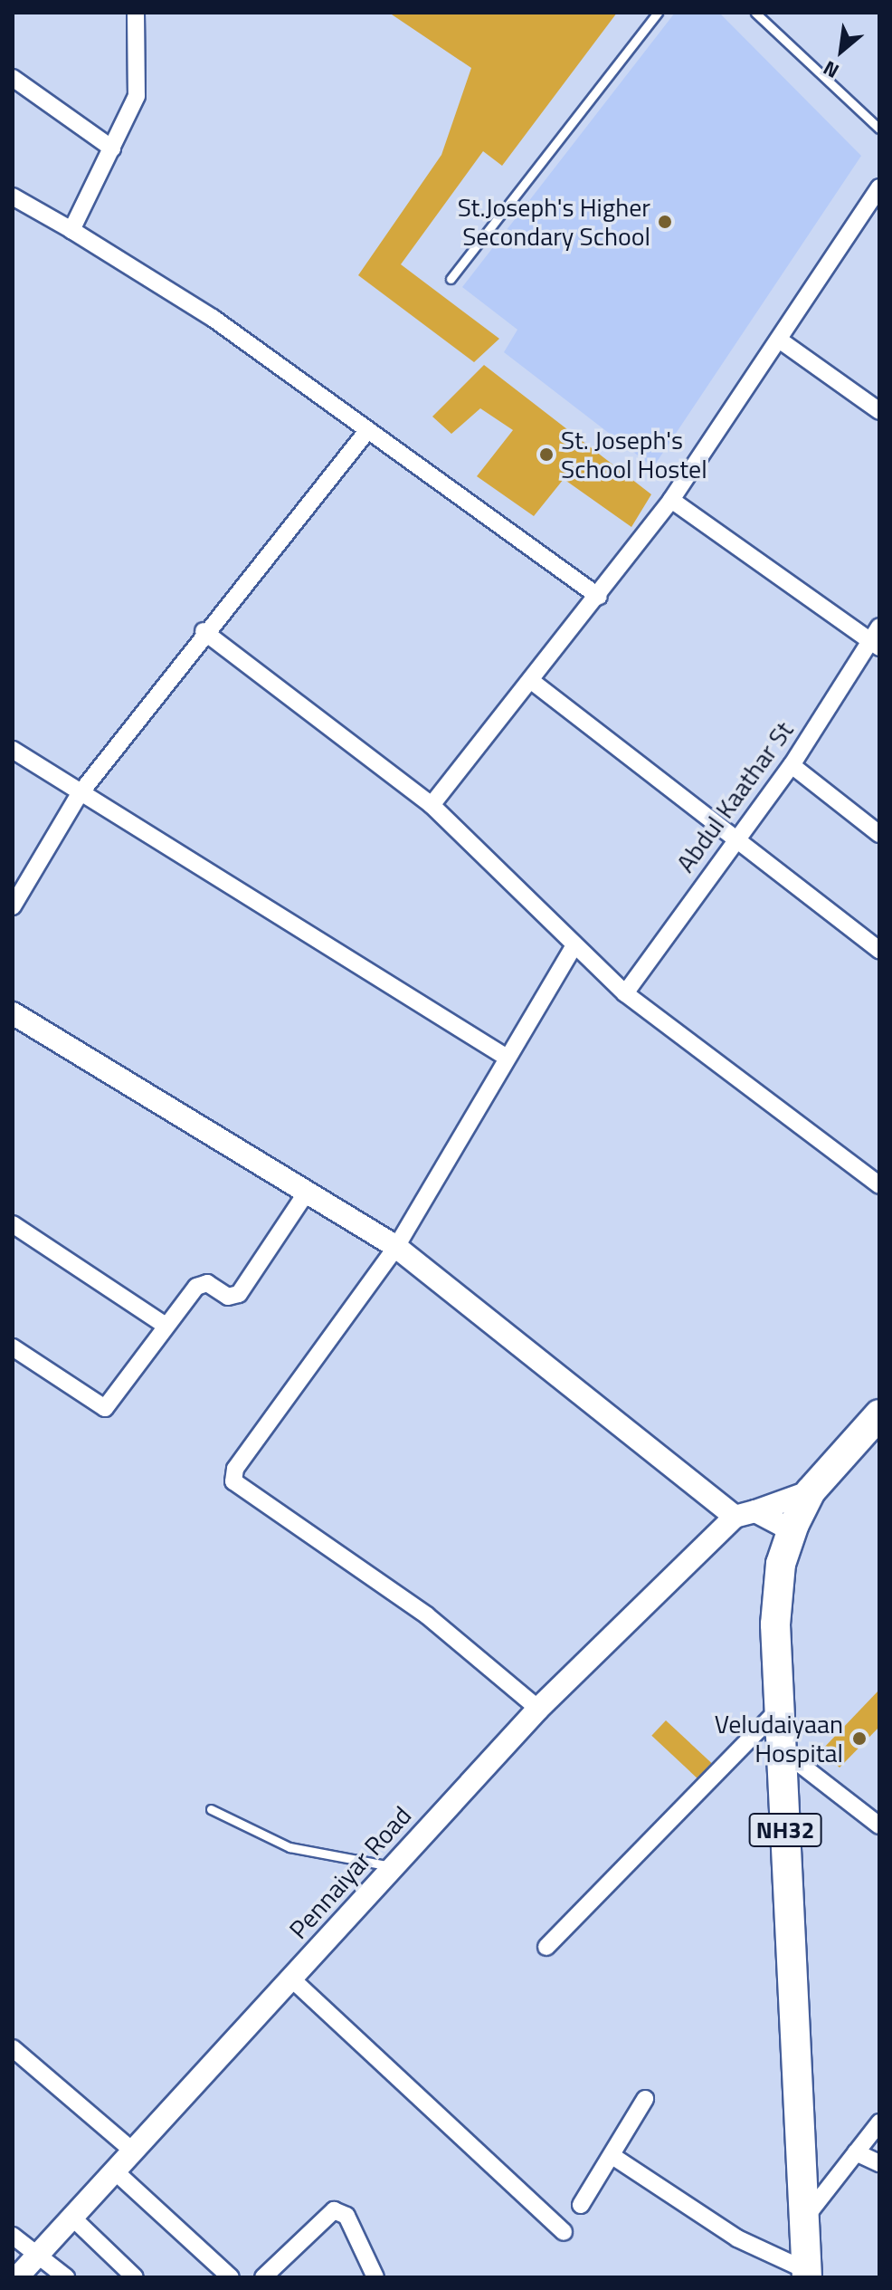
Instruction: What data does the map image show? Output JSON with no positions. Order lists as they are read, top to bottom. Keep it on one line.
{"streets":{"highway":["NH32"],"street":["Abdul Kaathar St","Pennaiyar Road"]},"places":["St.Joseph's Higher Secondary School","St. Joseph's School Hostel","Veludaiyaan Hospital"],"north":"bottom left"}
